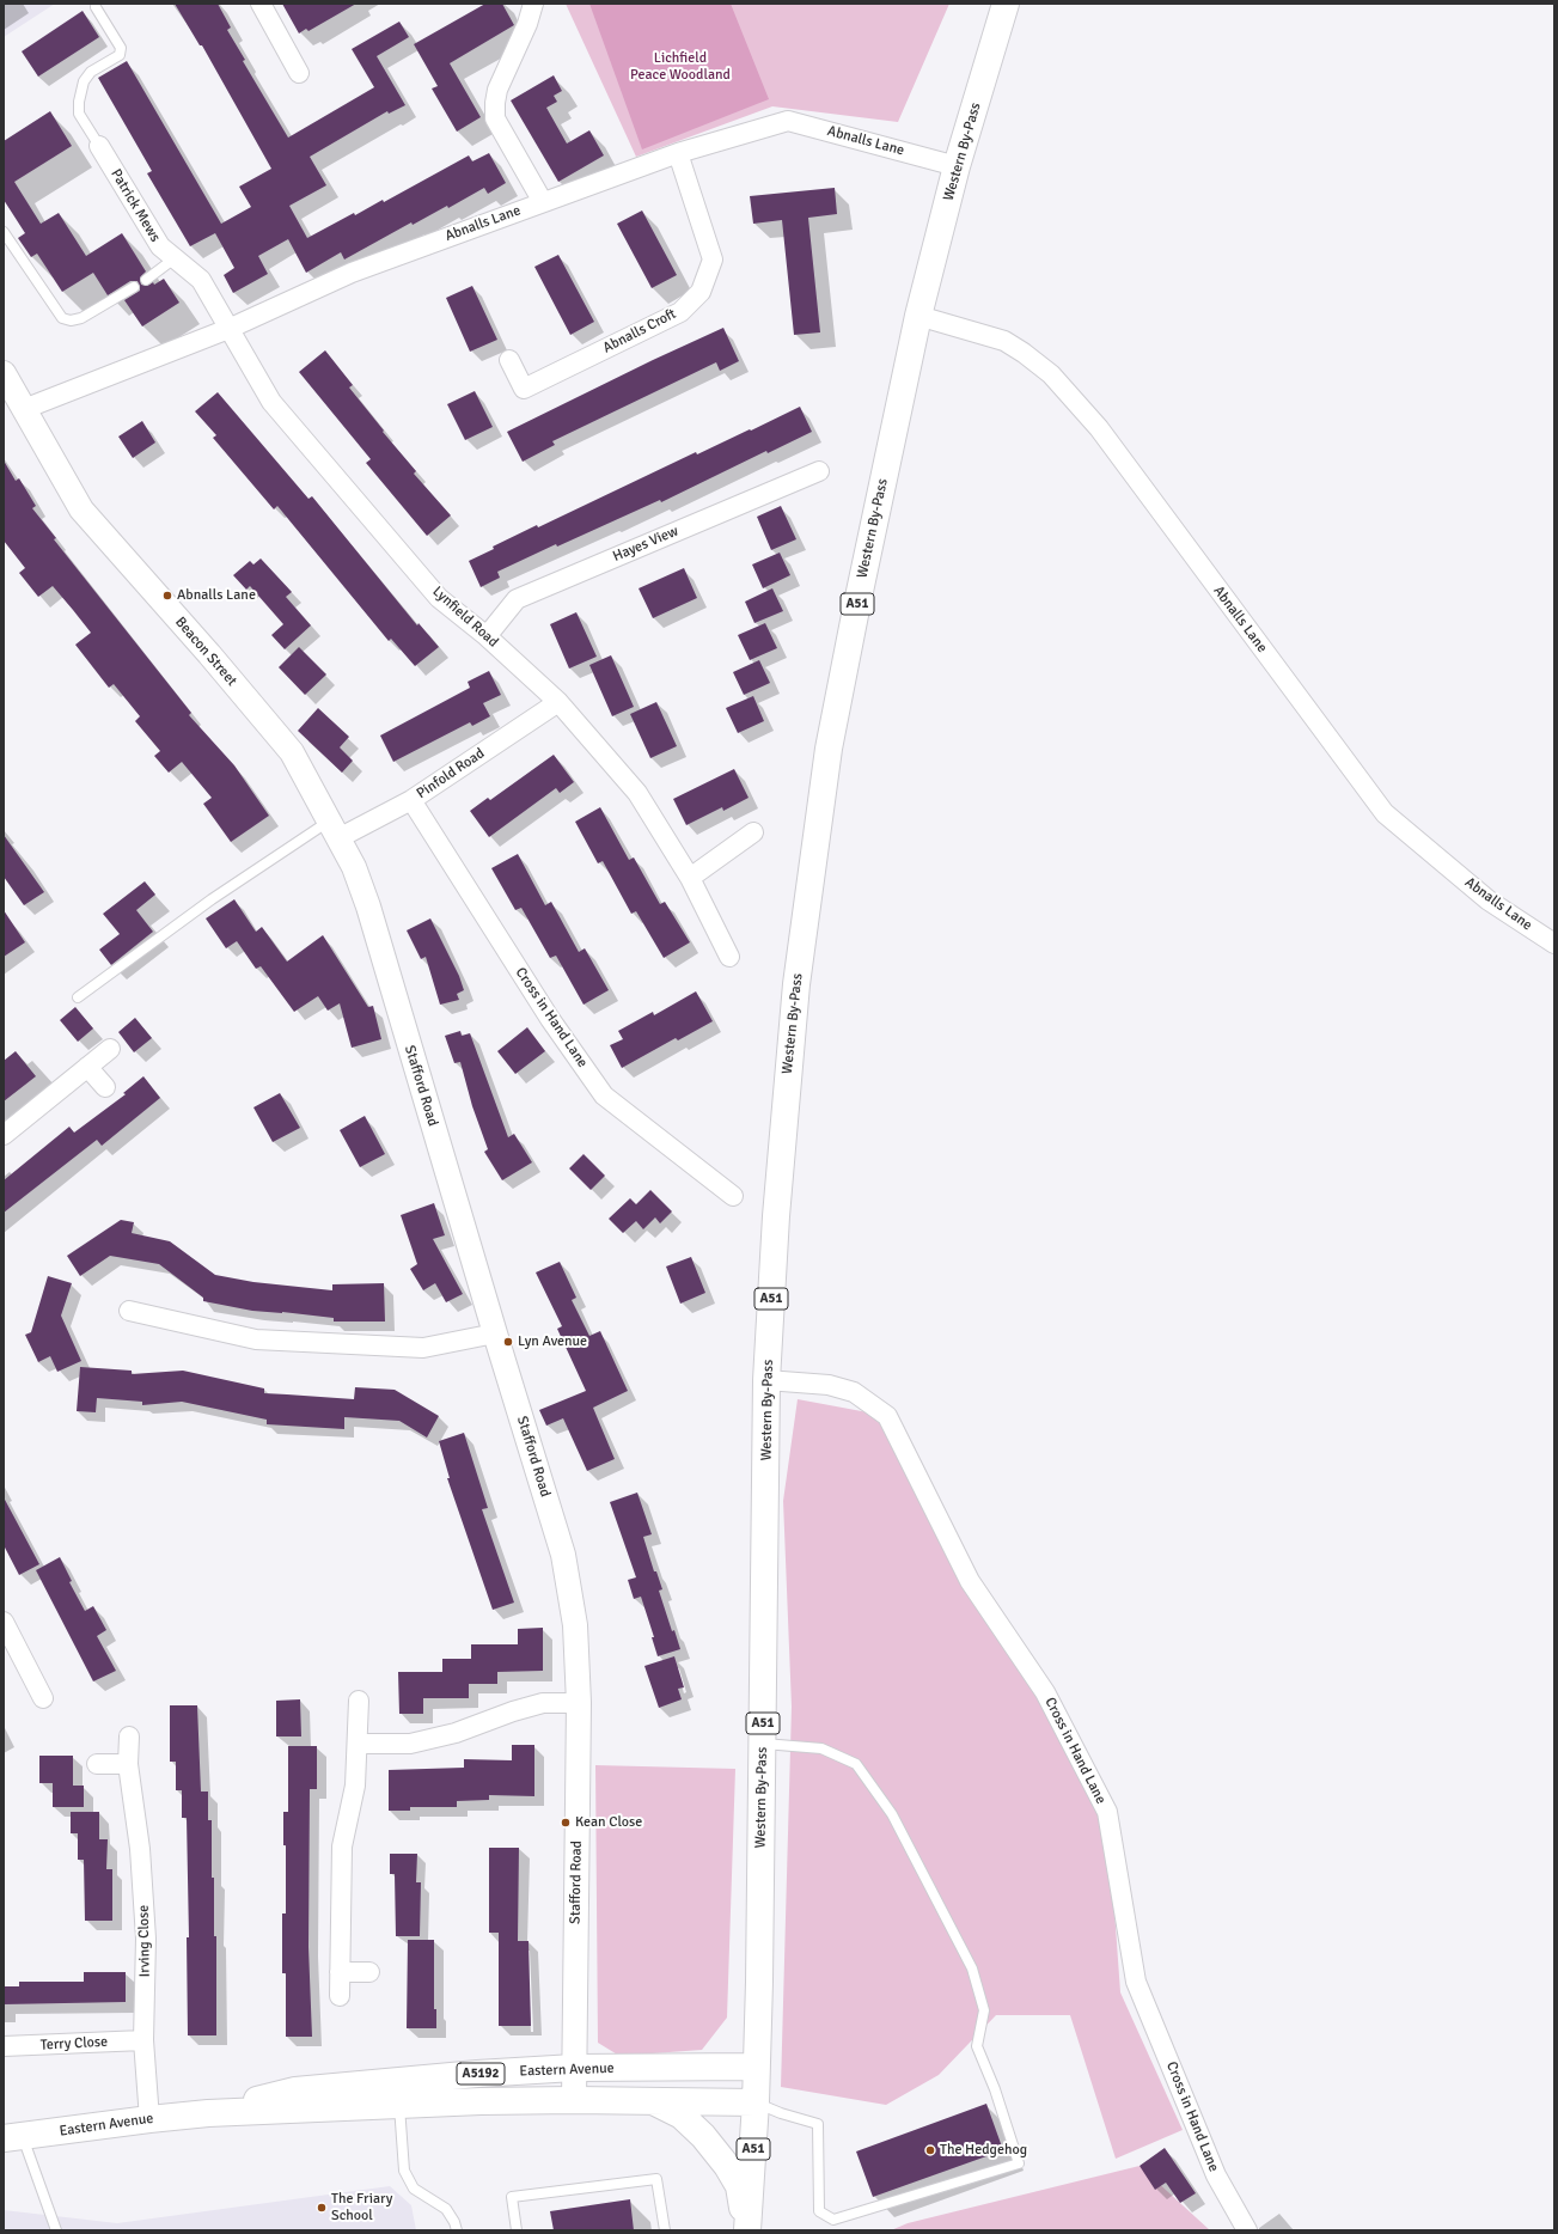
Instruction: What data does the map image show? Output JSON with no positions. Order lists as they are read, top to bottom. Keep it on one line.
{"streets":{"highway":["Western By-Pass","A51","Eastern Avenue","A5192"],"street":["Abnalls Lane","Patrick Mews","Abnalls Croft","Hayes View","Lynfield Road","Beacon Street","Pinfold Road","Cross in Hand Lane","Stafford Road","Irving Close","Terry Close"]},"crossings":[["Abnalls Lane","Western By-Pass"],["Abnalls Lane","Patrick Mews"],["Abnalls Lane","Abnalls Croft"],["Abnalls Lane","Lynfield Road"],["Abnalls Lane","Beacon Street"],["Western By-Pass","A51"],["Western By-Pass","Cross in Hand Lane"],["Western By-Pass","Eastern Avenue"],["Patrick Mews","Lynfield Road"],["Hayes View","Lynfield Road"],["A51","Eastern Avenue"],["Lynfield Road","Pinfold Road"],["Beacon Street","Pinfold Road"],["Beacon Street","Stafford Road"],["Pinfold Road","Cross in Hand Lane"],["Pinfold Road","Stafford Road"],["Stafford Road","Eastern Avenue"],["Irving Close","Terry Close"],["Irving Close","Eastern Avenue"]],"parks":["Lichfield Peace Woodland"],"places":["Abnalls Lane","Lyn Avenue","Kean Close","The Hedgehog","The Friary School"]}
